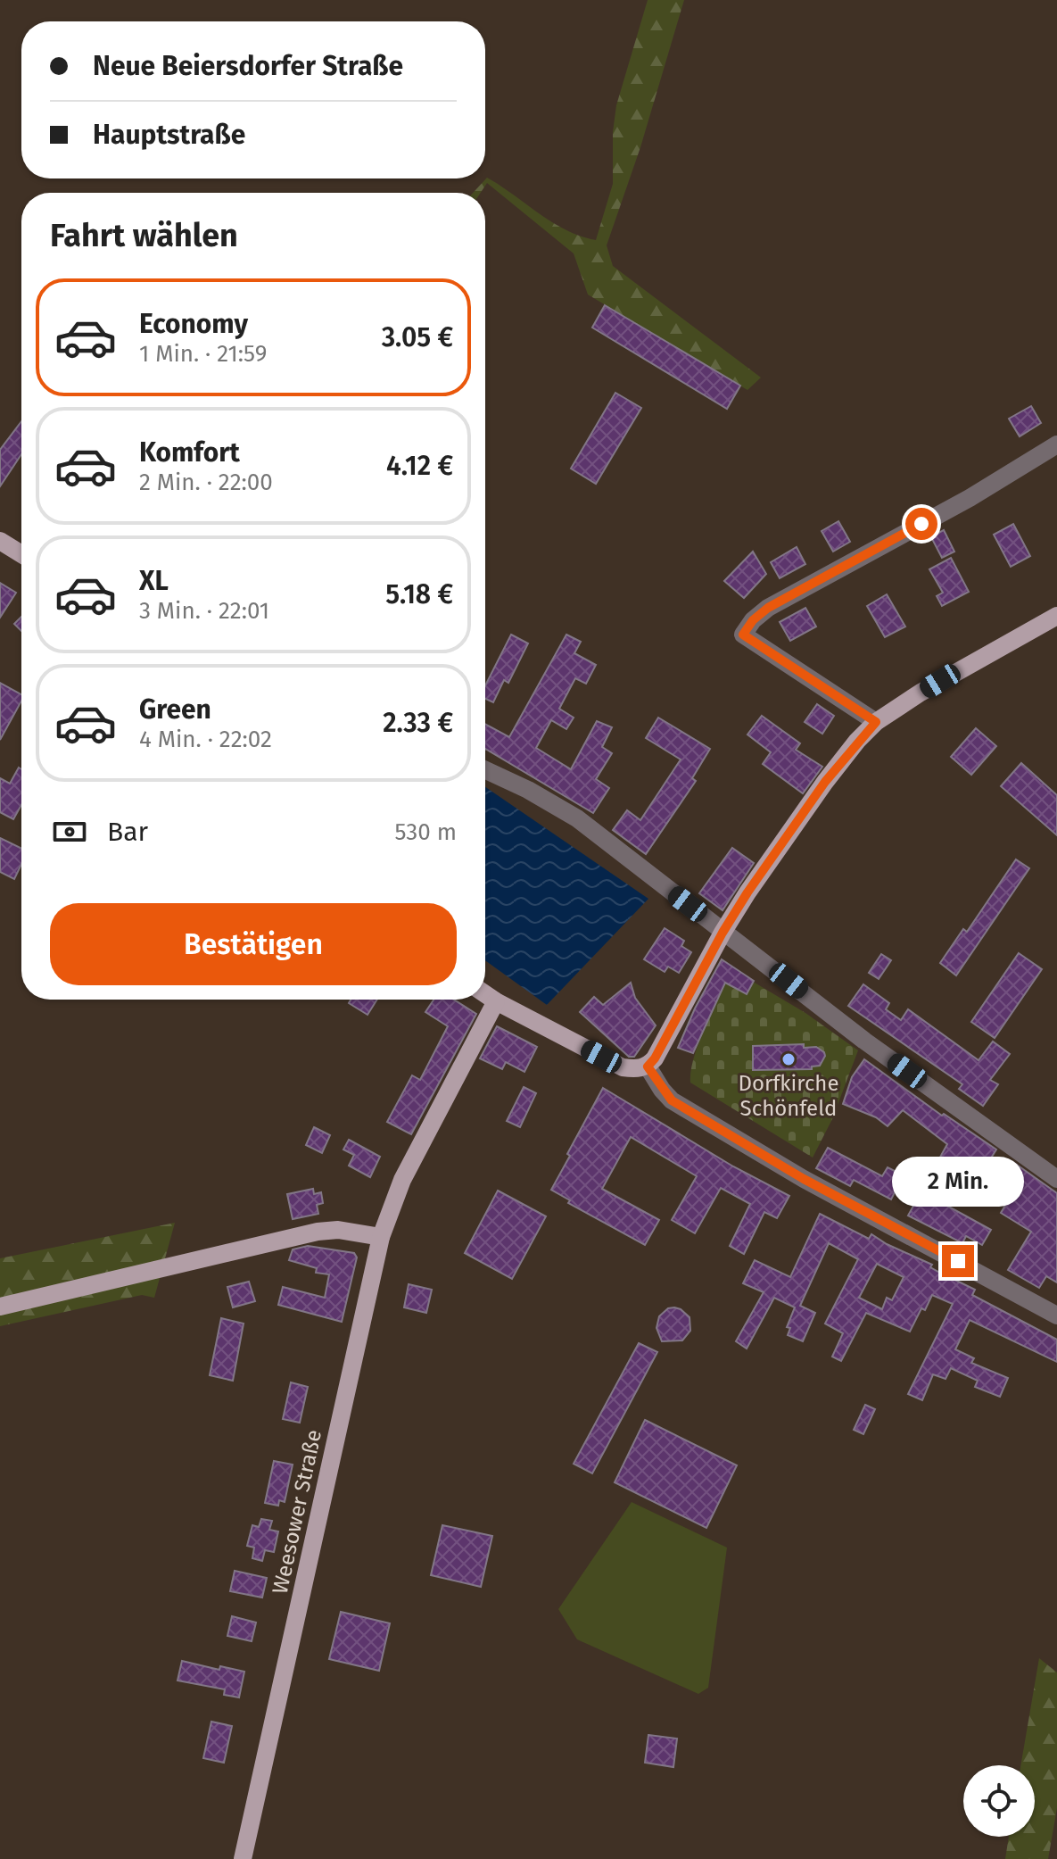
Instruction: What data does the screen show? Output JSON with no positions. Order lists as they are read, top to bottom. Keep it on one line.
{"streets":{"main road":["Weesower Straße"]},"places":["Dorfkirche Schönfeld"],"page":{"banner":["Neue Beiersdorfer Straße","Hauptstraße"],"heading":"Fahrt wählen","list":[{"name":"Economy","note":"1 Min. · 21:59","value":"3.05 €"},{"name":"Komfort","note":"2 Min. · 22:00","value":"4.12 €"},{"name":"XL","note":"3 Min. · 22:01","value":"5.18 €"},{"name":"Green","note":"4 Min. · 22:02","value":"2.33 €"}],"pay":["Bar","530 m"],"buttons":"Bestätigen","bubble":"2 Min."}}
